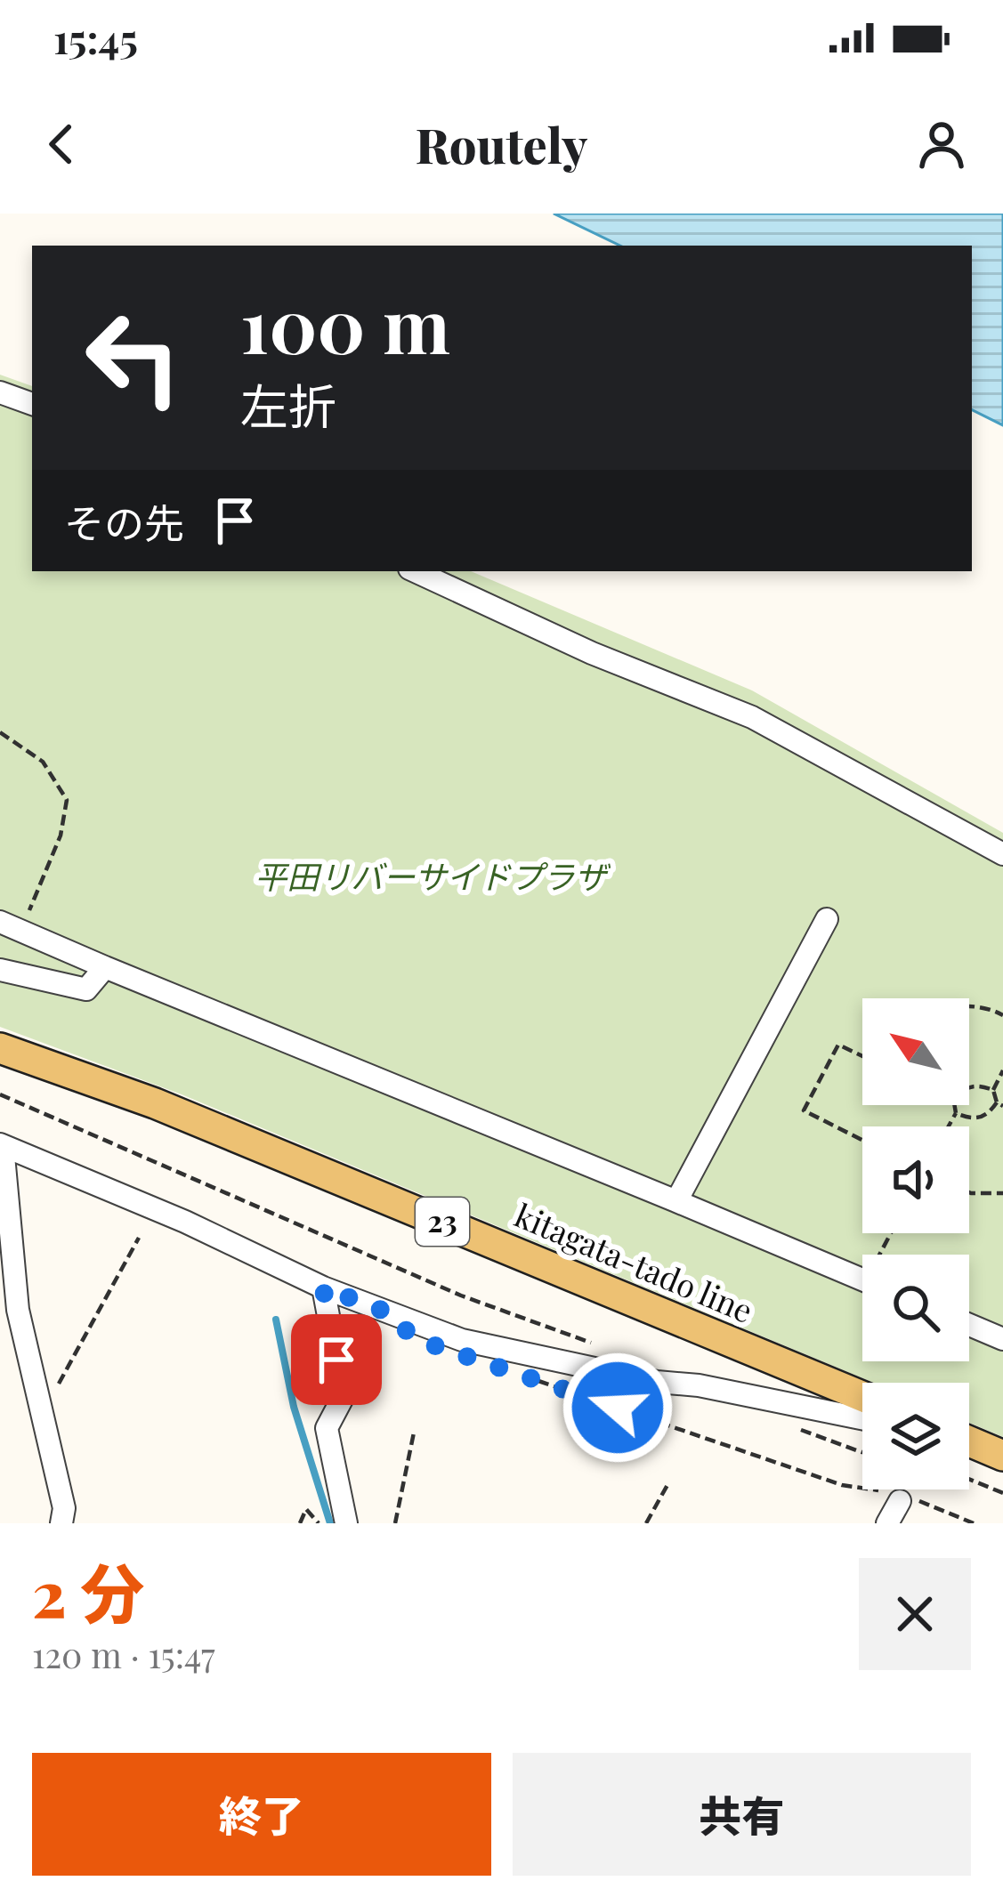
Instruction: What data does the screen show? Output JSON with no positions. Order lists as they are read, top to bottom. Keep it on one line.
{"streets":{"main road":["23","kitagata-tado line"]},"parks":["平田リバーサイドプラザ"],"north":"top left","page":{"status":"15:45","header":"Routely","turn":["100 m","左折"],"then":"その先","heading":["2 分","120 m · 15:47"],"buttons":["終了","共有"]}}
